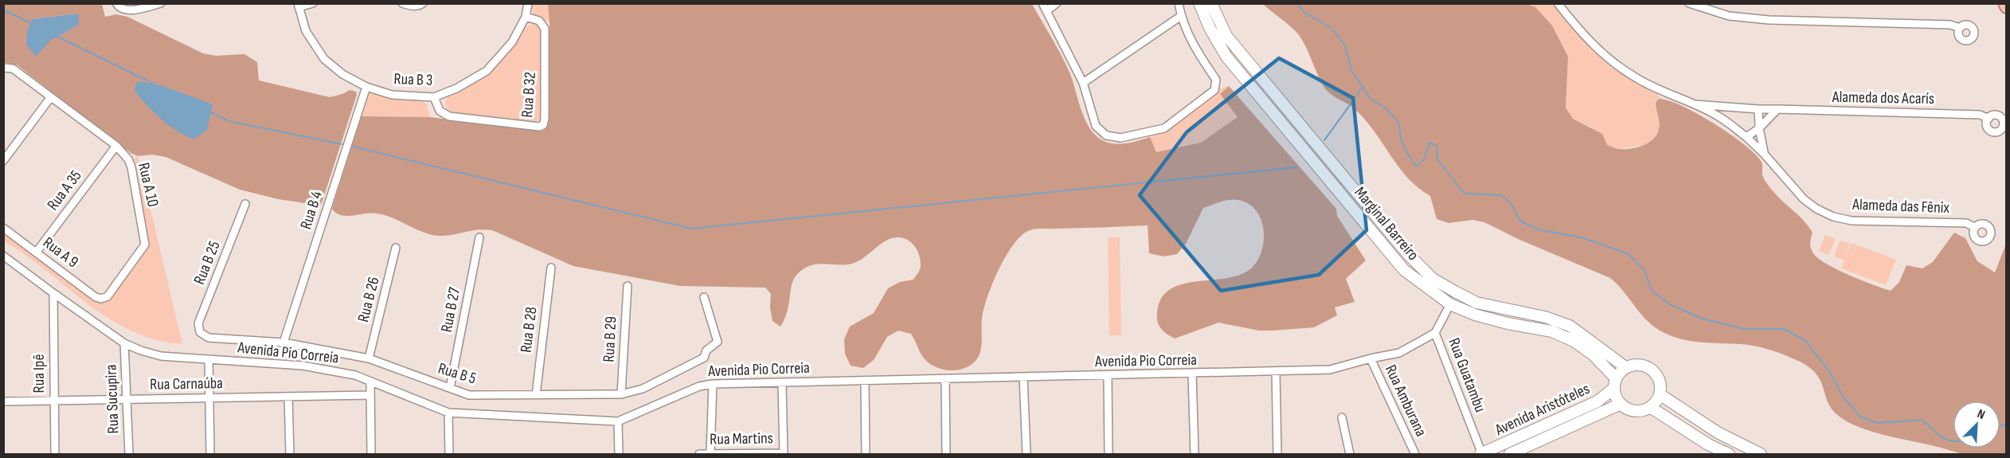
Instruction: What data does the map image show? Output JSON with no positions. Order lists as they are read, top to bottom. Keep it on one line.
{"streets":{"street":["Rua B 3","Rua B 32","Alameda dos Acarís","Rua A 10","Rua A 35","Alameda das Fênix","Rua B 4","Marginal Barreiro","Rua A 9","Rua B 25","Rua B 26","Rua B 27","Rua B 28","Rua B 29","Avenida Pio Correia","Rua Ipê","Rua B 5","Rua Guatambu","Rua Carnaúba","Rua Sucupira","Rua Amburana","Avenida Aristóteles","Rua Martins"]},"crossings":[["Rua B 3","Rua B 32"],["Rua B 3","Rua B 4"],["Alameda dos Acarís","Alameda das Fênix"],["Rua A 10","Rua A 35"],["Rua A 10","Rua A 9"],["Rua A 35","Rua A 9"],["Rua B 4","Rua B 5"],["Marginal Barreiro","Avenida Aristóteles"],["Rua B 25","Rua B 5"],["Rua B 26","Rua B 5"],["Rua B 27","Rua B 5"],["Rua B 28","Rua B 5"],["Rua B 29","Rua B 5"],["Avenida Pio Correia","Rua Ipê"],["Avenida Pio Correia","Rua Guatambu"],["Avenida Pio Correia","Rua Sucupira"],["Avenida Pio Correia","Rua Amburana"],["Rua Ipê","Rua Carnaúba"],["Rua Guatambu","Avenida Aristóteles"],["Rua Carnaúba","Rua Sucupira"]],"north":"top right"}
